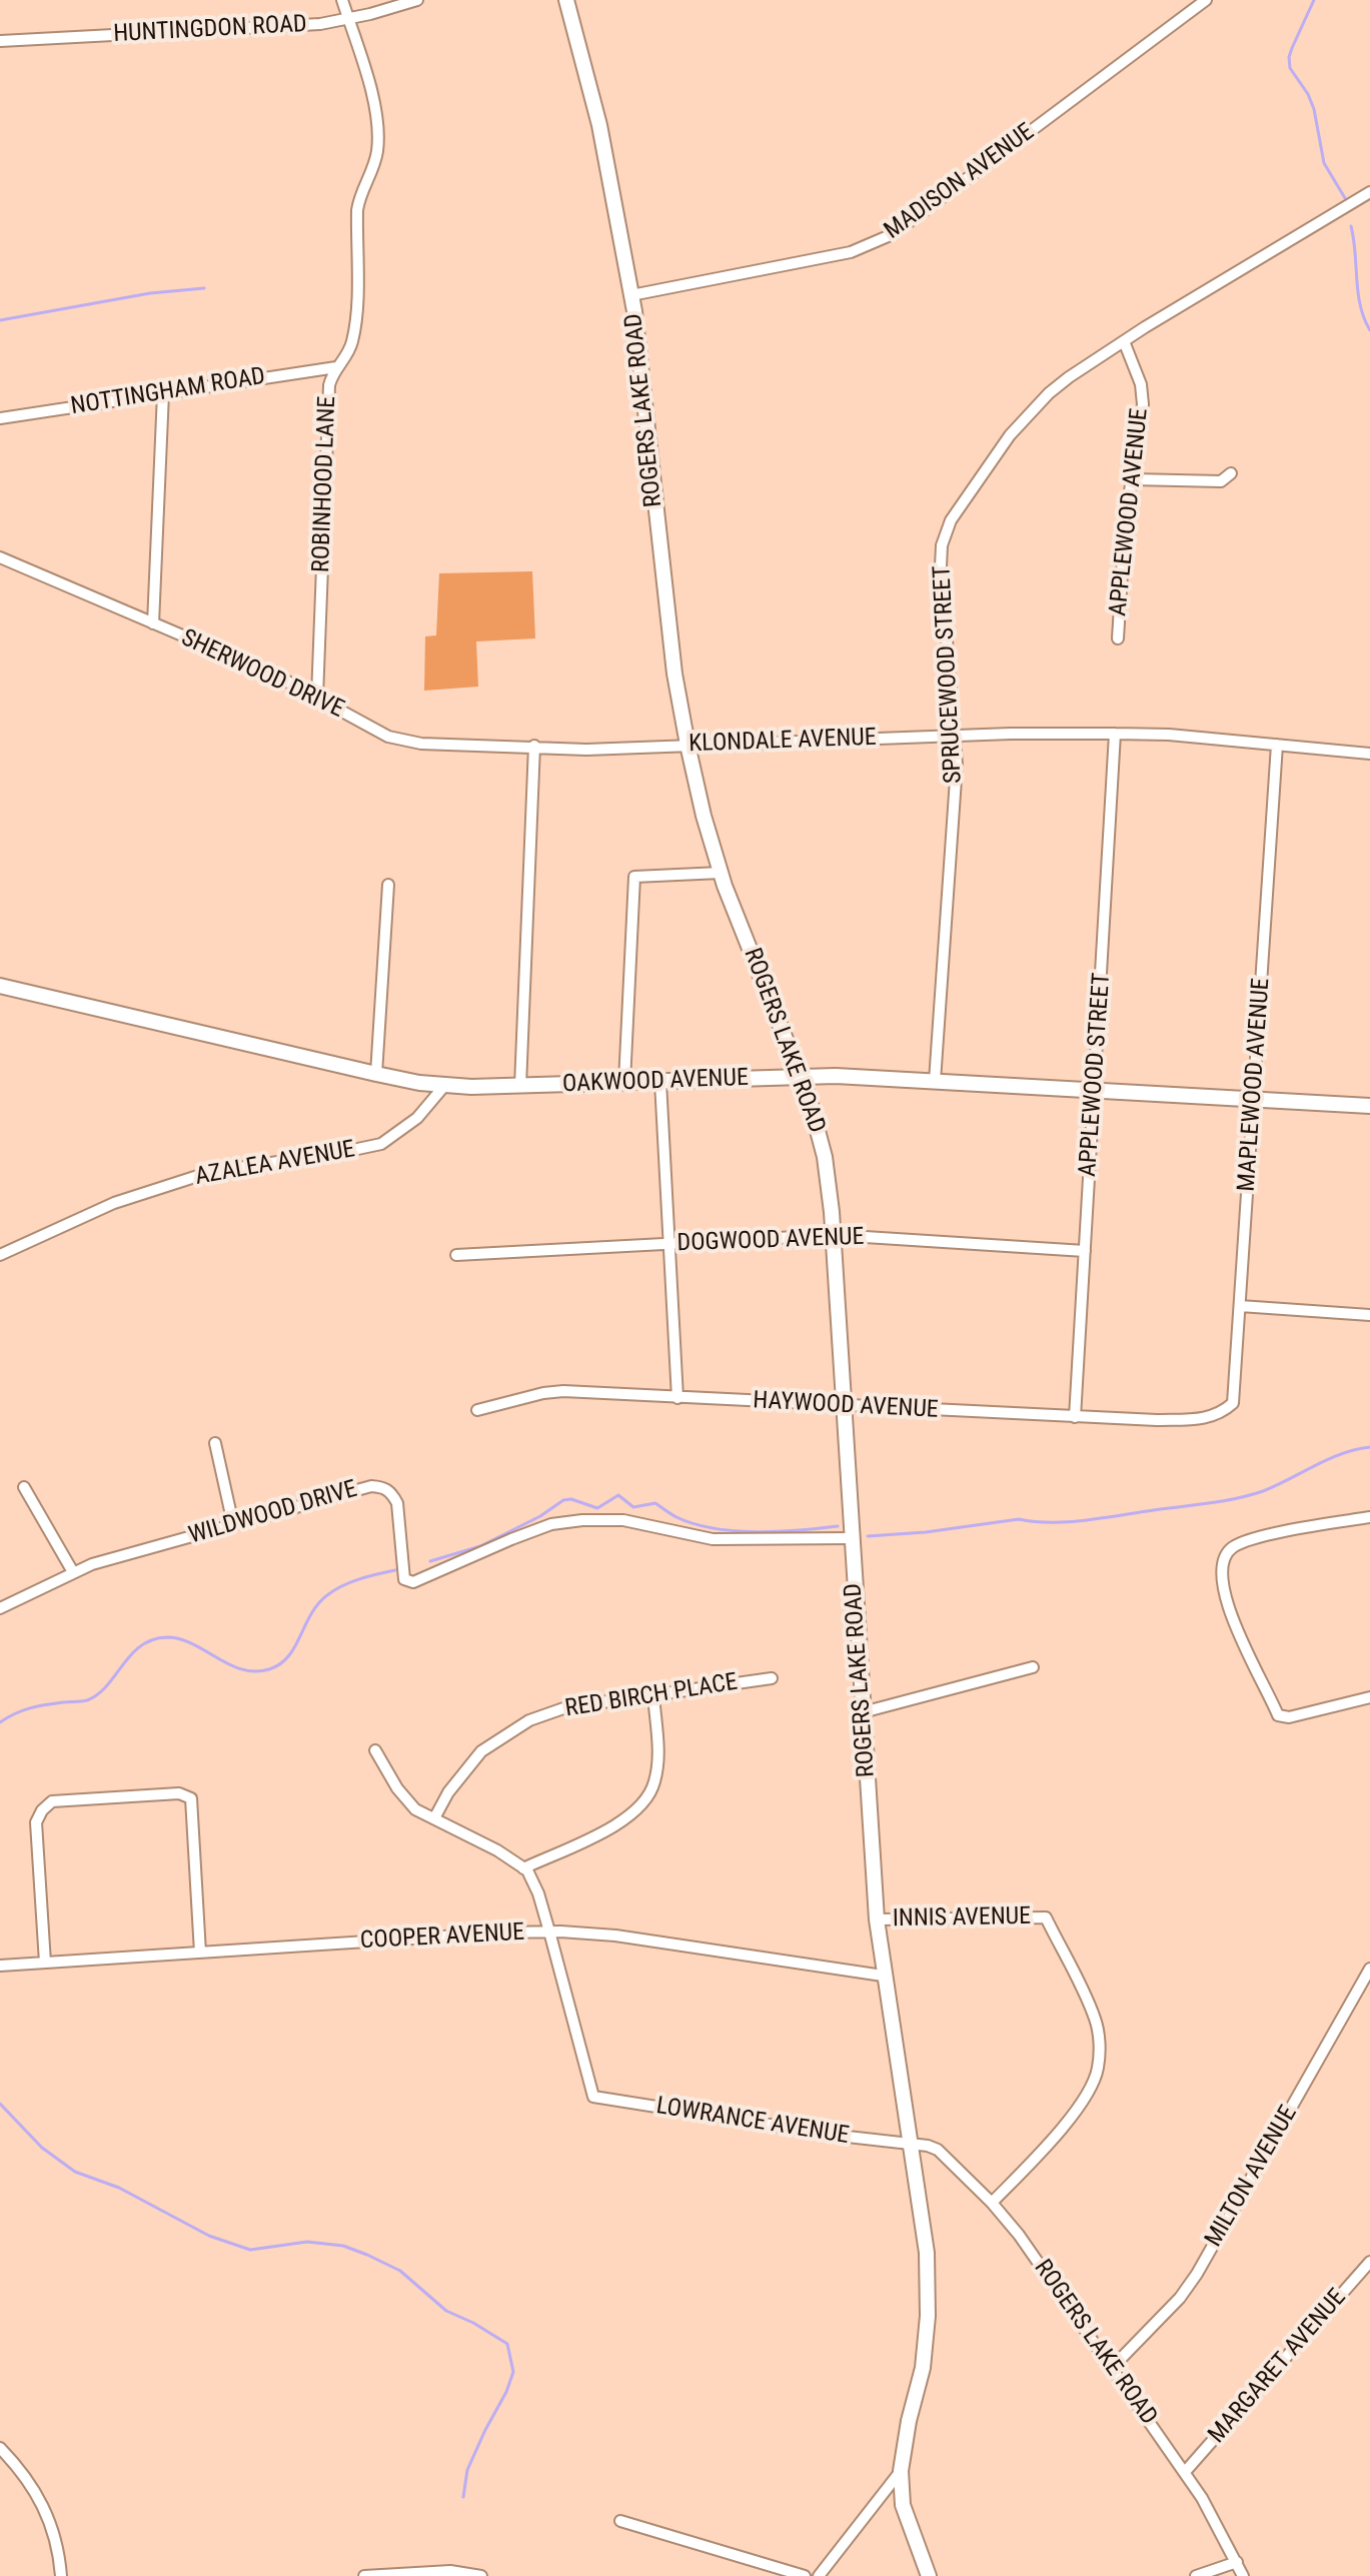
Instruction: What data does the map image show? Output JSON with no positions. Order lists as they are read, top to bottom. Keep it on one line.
{"streets":{"main road":["ROGERS LAKE ROAD","OAKWOOD AVENUE"],"street":["HUNTINGDON ROAD","MADISON AVENUE","NOTTINGHAM ROAD","ROBINHOOD LANE","APPLEWOOD AVENUE","SHERWOOD DRIVE","SPRUCEWOOD STREET","KLONDALE AVENUE","APPLEWOOD STREET","MAPLEWOOD AVENUE","AZALEA AVENUE","DOGWOOD AVENUE","HAYWOOD AVENUE","WILDWOOD DRIVE","RED BIRCH PLACE","INNIS AVENUE","COOPER AVENUE","LOWRANCE AVENUE","MILTON AVENUE","MARGARET AVENUE"]},"crossings":[["HUNTINGDON ROAD","ROBINHOOD LANE"],["MADISON AVENUE","ROGERS LAKE ROAD"],["NOTTINGHAM ROAD","ROBINHOOD LANE"],["ROGERS LAKE ROAD","KLONDALE AVENUE"],["ROGERS LAKE ROAD","OAKWOOD AVENUE"],["ROGERS LAKE ROAD","DOGWOOD AVENUE"],["ROGERS LAKE ROAD","HAYWOOD AVENUE"],["ROGERS LAKE ROAD","WILDWOOD DRIVE"],["ROGERS LAKE ROAD","INNIS AVENUE"],["ROGERS LAKE ROAD","COOPER AVENUE"],["ROGERS LAKE ROAD","LOWRANCE AVENUE"],["ROGERS LAKE ROAD","MILTON AVENUE"],["ROGERS LAKE ROAD","MARGARET AVENUE"],["ROBINHOOD LANE","SHERWOOD DRIVE"],["APPLEWOOD AVENUE","SPRUCEWOOD STREET"],["SHERWOOD DRIVE","KLONDALE AVENUE"],["SPRUCEWOOD STREET","KLONDALE AVENUE"],["SPRUCEWOOD STREET","OAKWOOD AVENUE"],["KLONDALE AVENUE","APPLEWOOD STREET"],["KLONDALE AVENUE","MAPLEWOOD AVENUE"],["APPLEWOOD STREET","OAKWOOD AVENUE"],["APPLEWOOD STREET","DOGWOOD AVENUE"],["APPLEWOOD STREET","HAYWOOD AVENUE"],["OAKWOOD AVENUE","MAPLEWOOD AVENUE"],["OAKWOOD AVENUE","AZALEA AVENUE"],["MAPLEWOOD AVENUE","HAYWOOD AVENUE"],["COOPER AVENUE","LOWRANCE AVENUE"]]}
